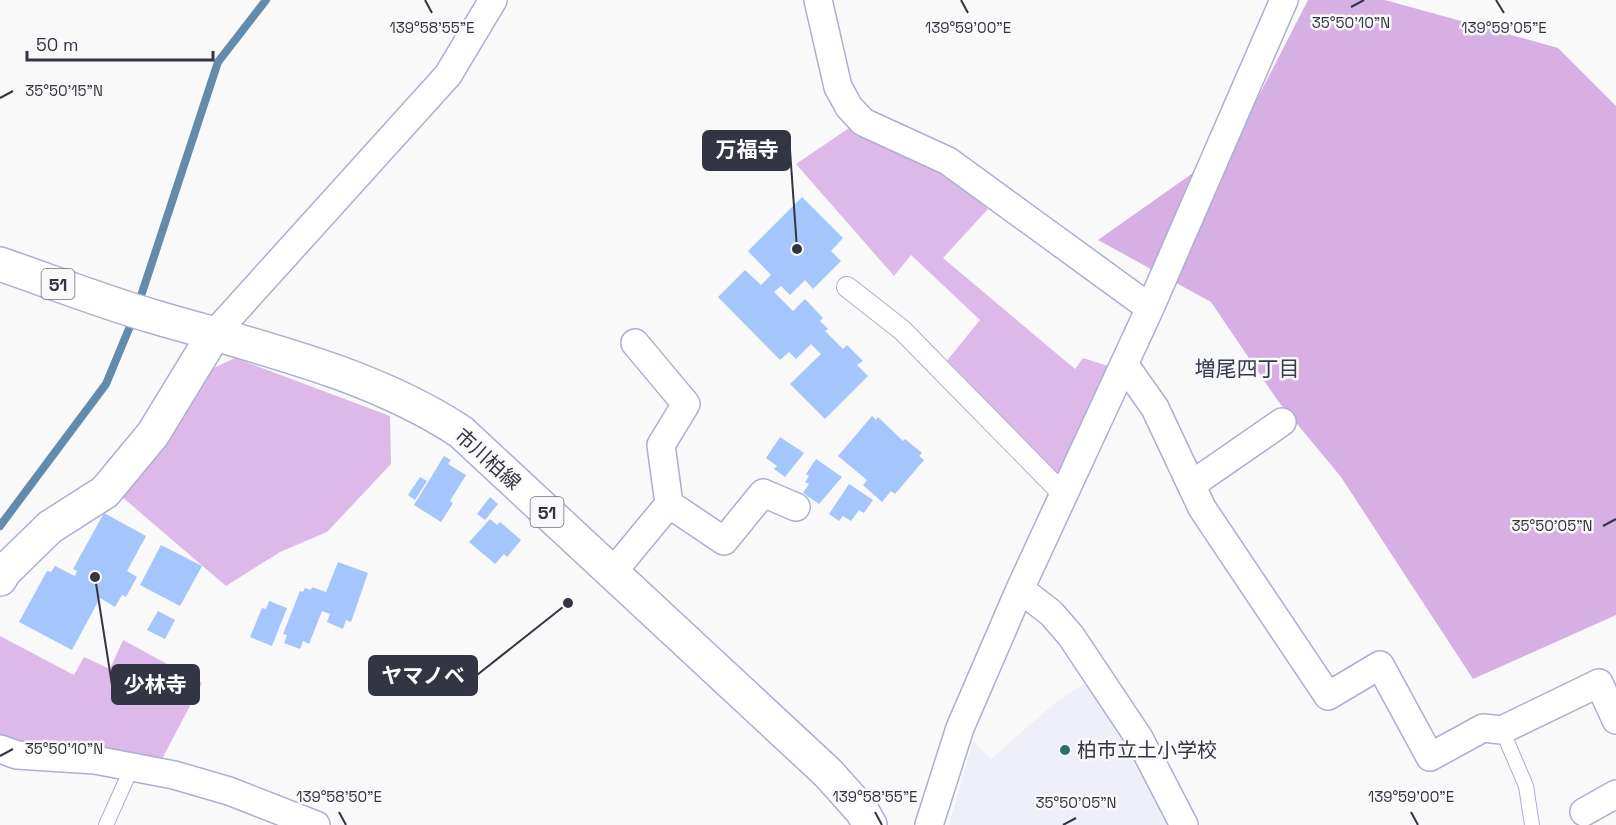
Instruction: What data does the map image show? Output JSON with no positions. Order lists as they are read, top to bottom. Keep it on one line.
{"streets":{"main road":["51","市川柏線"]},"districts":["増尾四丁目"],"places":["万福寺","少林寺","ヤマノベ","柏市立土小学校"],"scale_bar":"50 m","coordinates":["35°50'10\"N","139°58'55\"E","139°59'00\"E","139°59'05\"E","35°50'15\"N","35°50'05\"N","139°58'50\"E"]}
